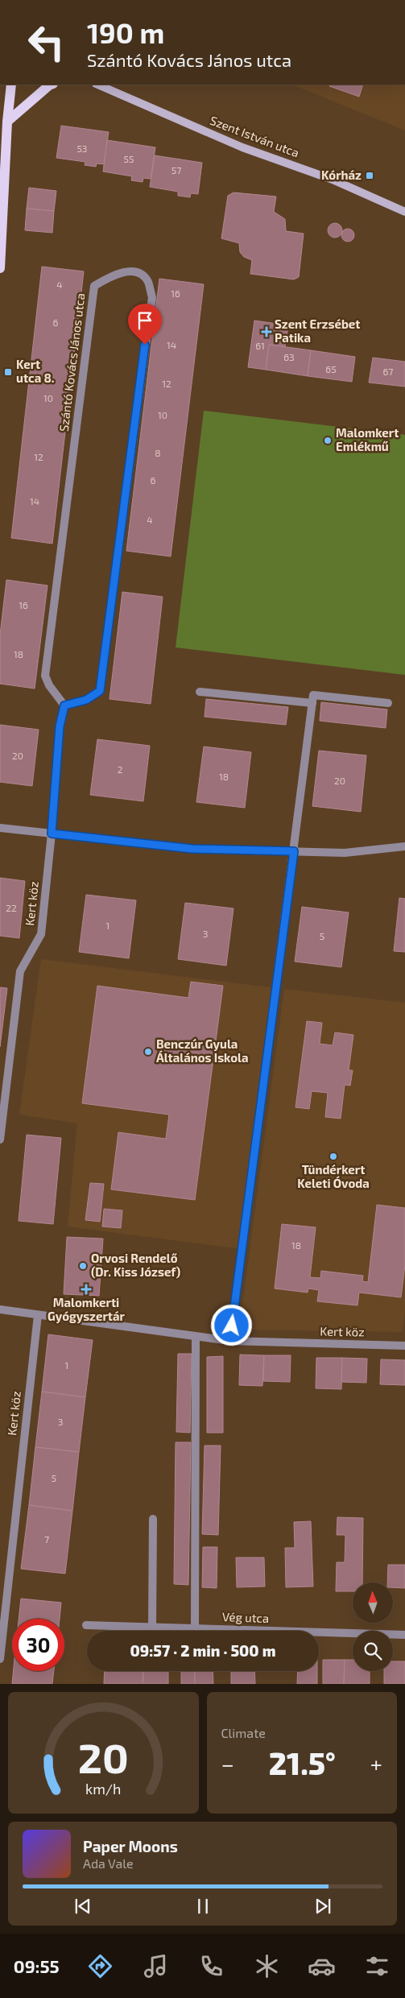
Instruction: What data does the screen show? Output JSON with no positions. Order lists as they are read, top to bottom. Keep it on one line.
{"streets":{"main road":["Szent István utca"],"street":["Szántó Kovács János utca","Kert köz","Vég utca"]},"places":{"transit":["Kórház","Kert utca 8."],"health":["Szent Erzsébet Patika","Malomkerti Gyógyszertár"],"other":["Malomkert Emlékmű","Benczúr Gyula Általános Iskola","Tündérkert Keleti Óvoda","Orvosi Rendelő (Dr. Kiss József)"]},"house_numbers":["53","55","57","4","16","6","14","61","63","65","67","12","10","10","8","12","6","14","4","16","18","20","2","18","20","22","1","3","5","18","1","3","5","7"],"north":"top","page":{"turn":["190 m","Szántó Kovács János utca"],"limit":"30","trip":"09:57 · 2 min · 500 m","tile":"Climate","heat":["−","21.5°","+"],"song":["Paper Moons","Ada Vale"],"tabs":"09:55","gauge":["20","km/h"]}}
